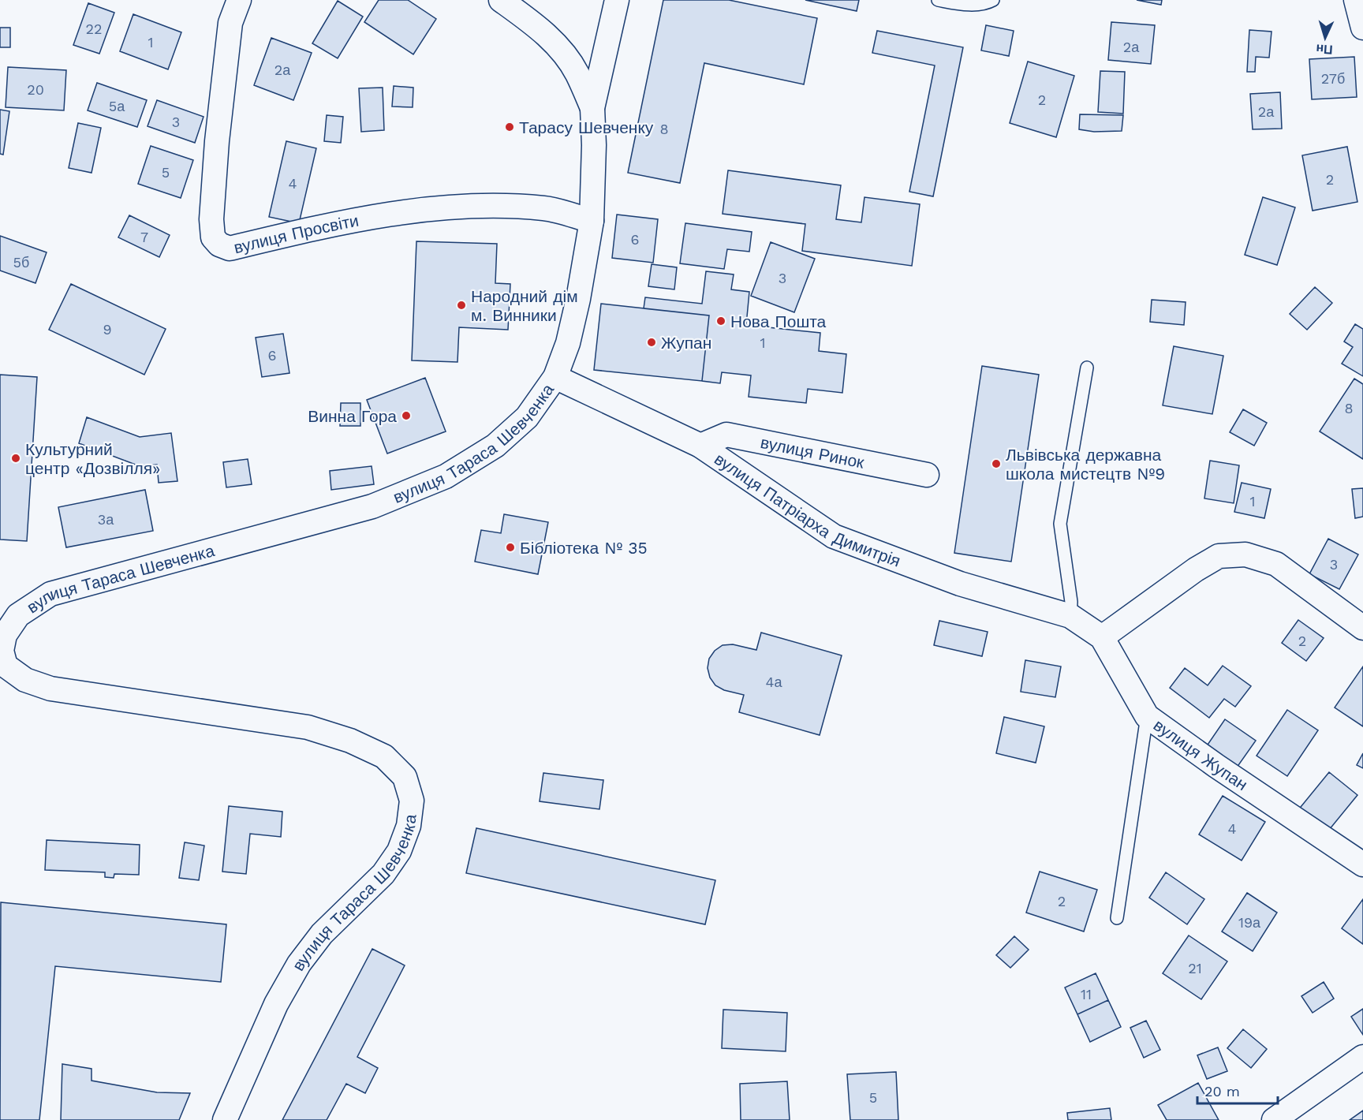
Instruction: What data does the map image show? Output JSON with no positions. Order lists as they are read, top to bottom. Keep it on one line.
{"streets":{"street":["вулиця Просвіти","вулиця Тараса Шевченка","вулиця Ринок","вулиця Патріарха Димитрія","вулиця Жупан"]},"crossings":[["вулиця Просвіти","вулиця Тараса Шевченка"],["вулиця Тараса Шевченка","вулиця Патріарха Димитрія"],["вулиця Ринок","вулиця Патріарха Димитрія"],["вулиця Патріарха Димитрія","вулиця Жупан"]],"places":["Тарасу Шевченку","Народний дім м. Винники","Нова Пошта","Жупан","Винна Гора","Культурний центр «Дозвілля»","Львівська державна школа мистецтв №9","Бібліотека № 35"],"house_numbers":["22","1","2а","2а","27б","20","2","5а","2а","3","8","5","2","4","7","6","5б","3","9","1","6","8","1","3а","3","2","4а","4","2","19а","21","11","5"],"scale_bar":"20 m","north":"bottom"}
